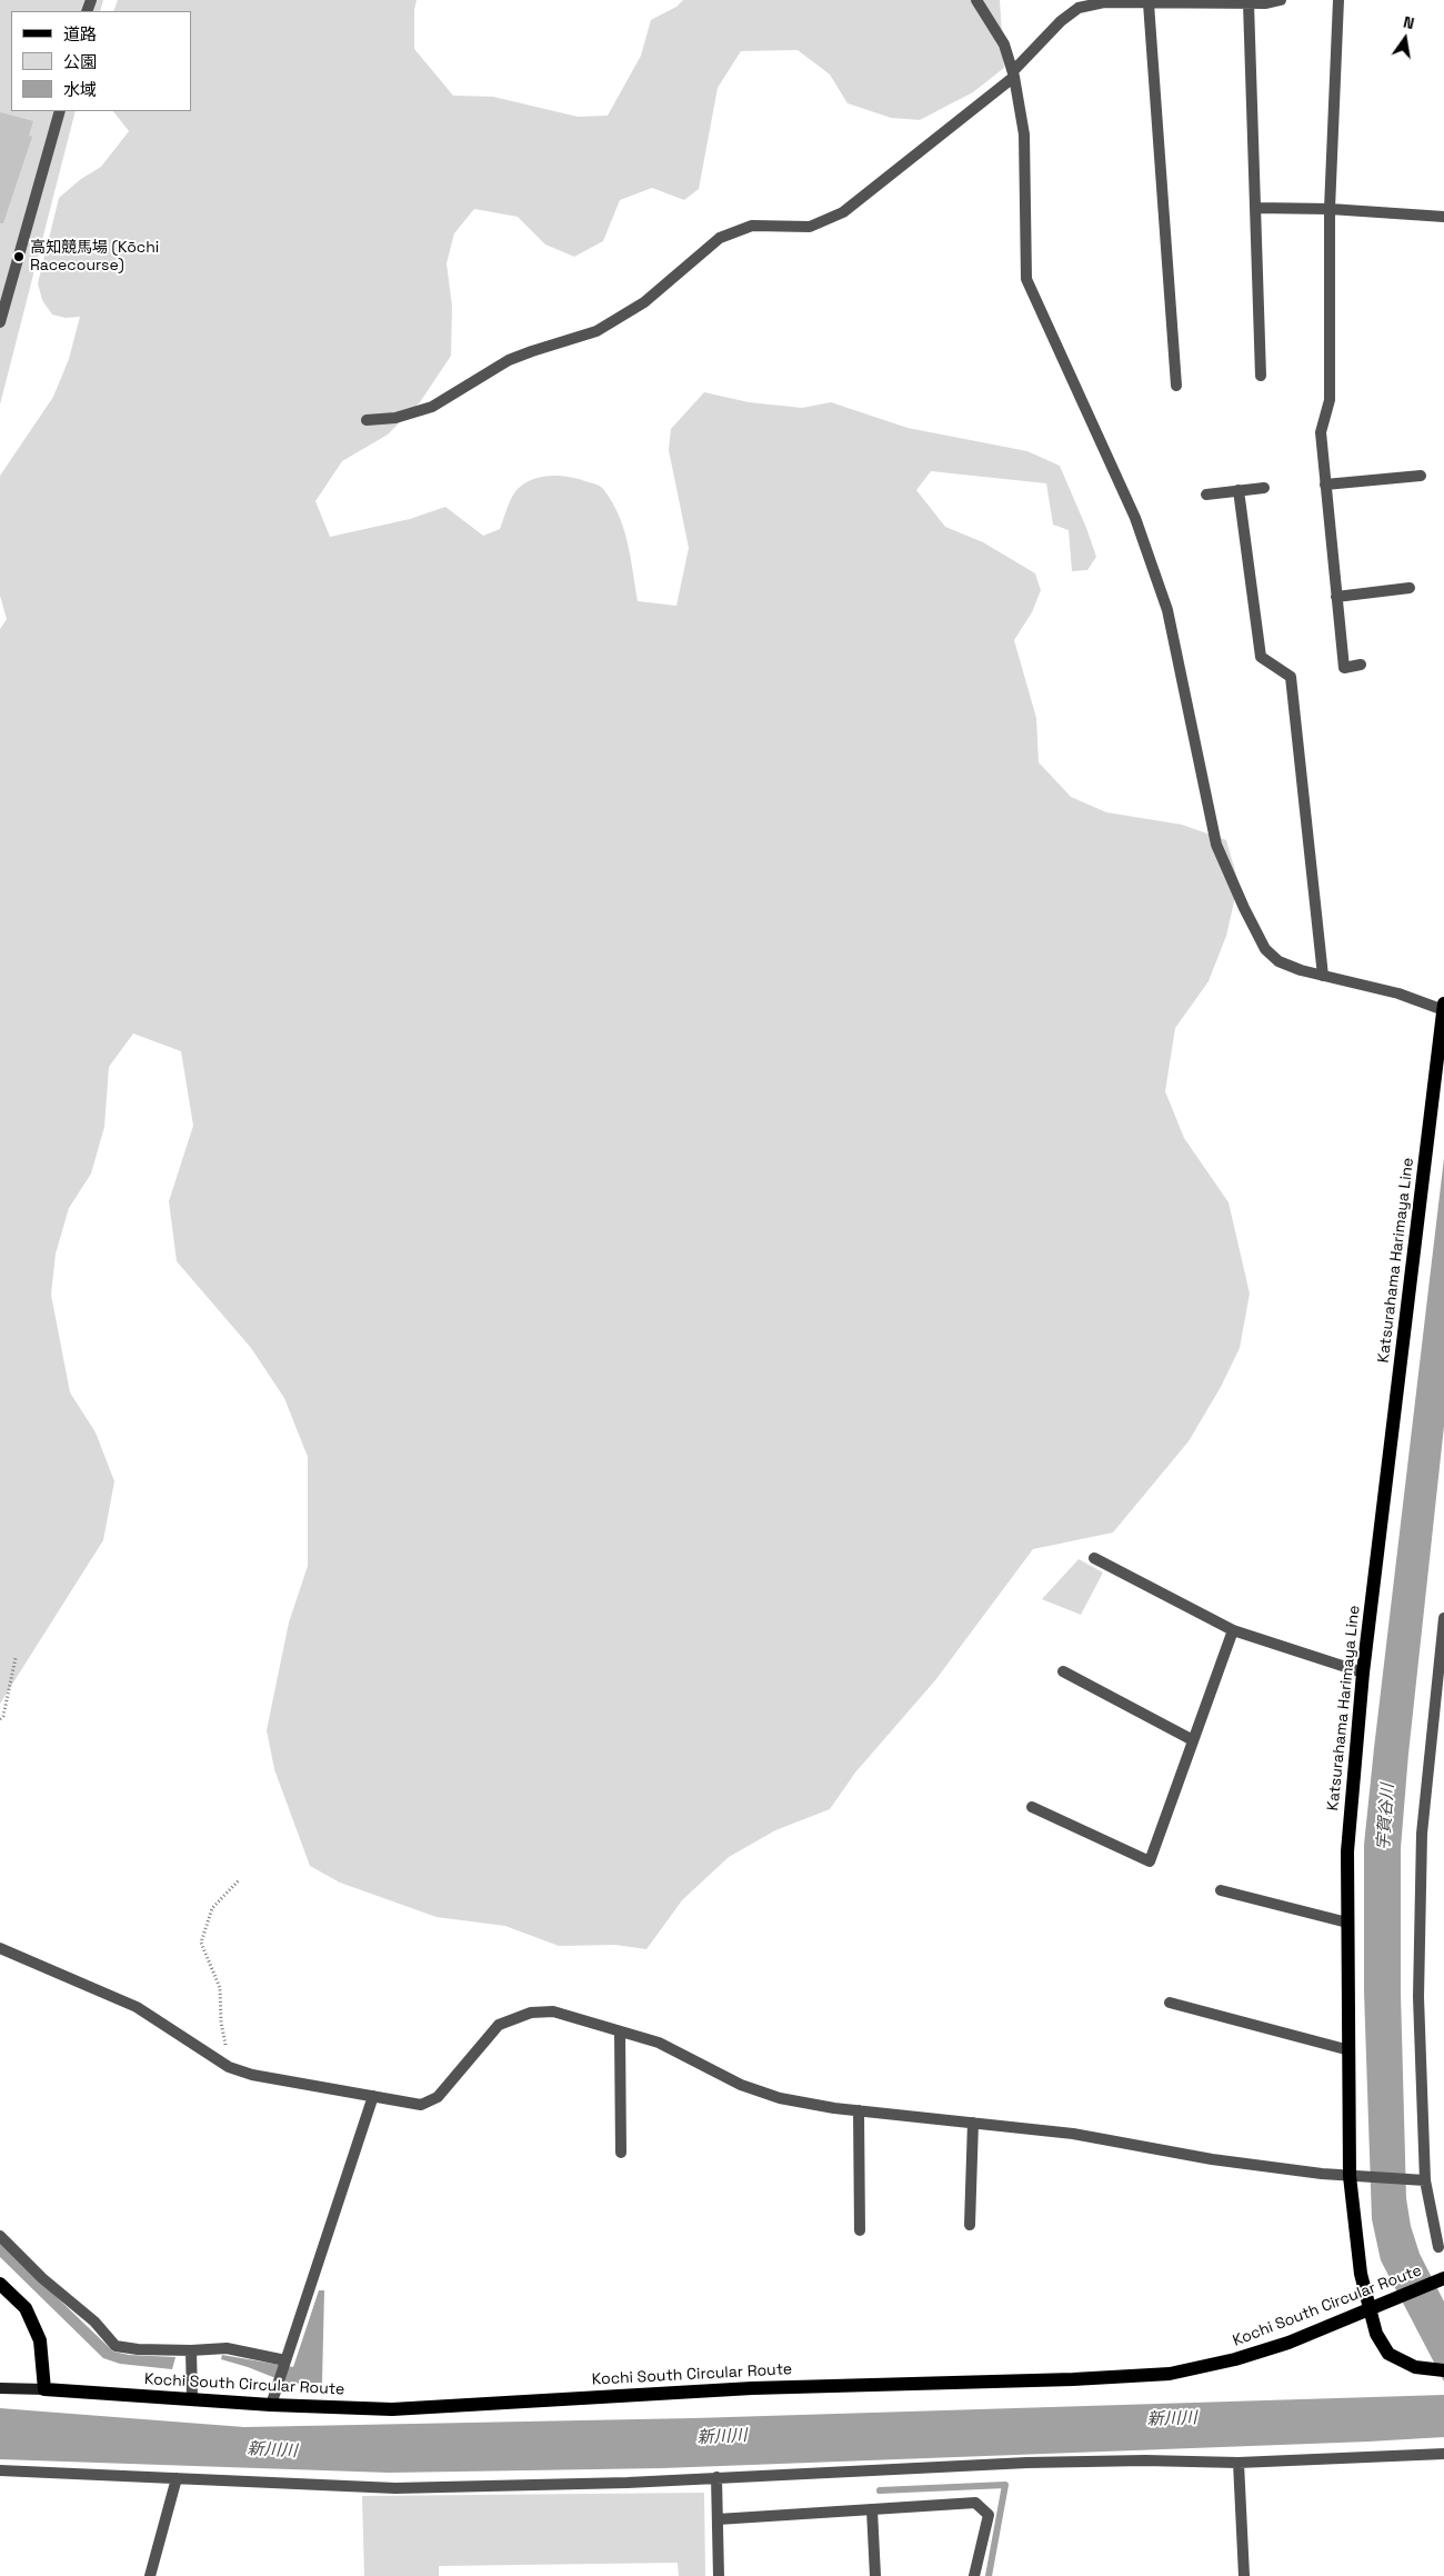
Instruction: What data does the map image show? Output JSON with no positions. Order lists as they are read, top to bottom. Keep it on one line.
{"streets":{"main road":["Katsurahama Harimaya Line","Kochi South Circular Route"]},"crossings":[["Katsurahama Harimaya Line","Kochi South Circular Route"]],"water":["宇賀谷川","新川川"],"places":["高知競馬場 (Kōchi Racecourse)"],"legend":["道路","公園","水域"],"north":"top"}
